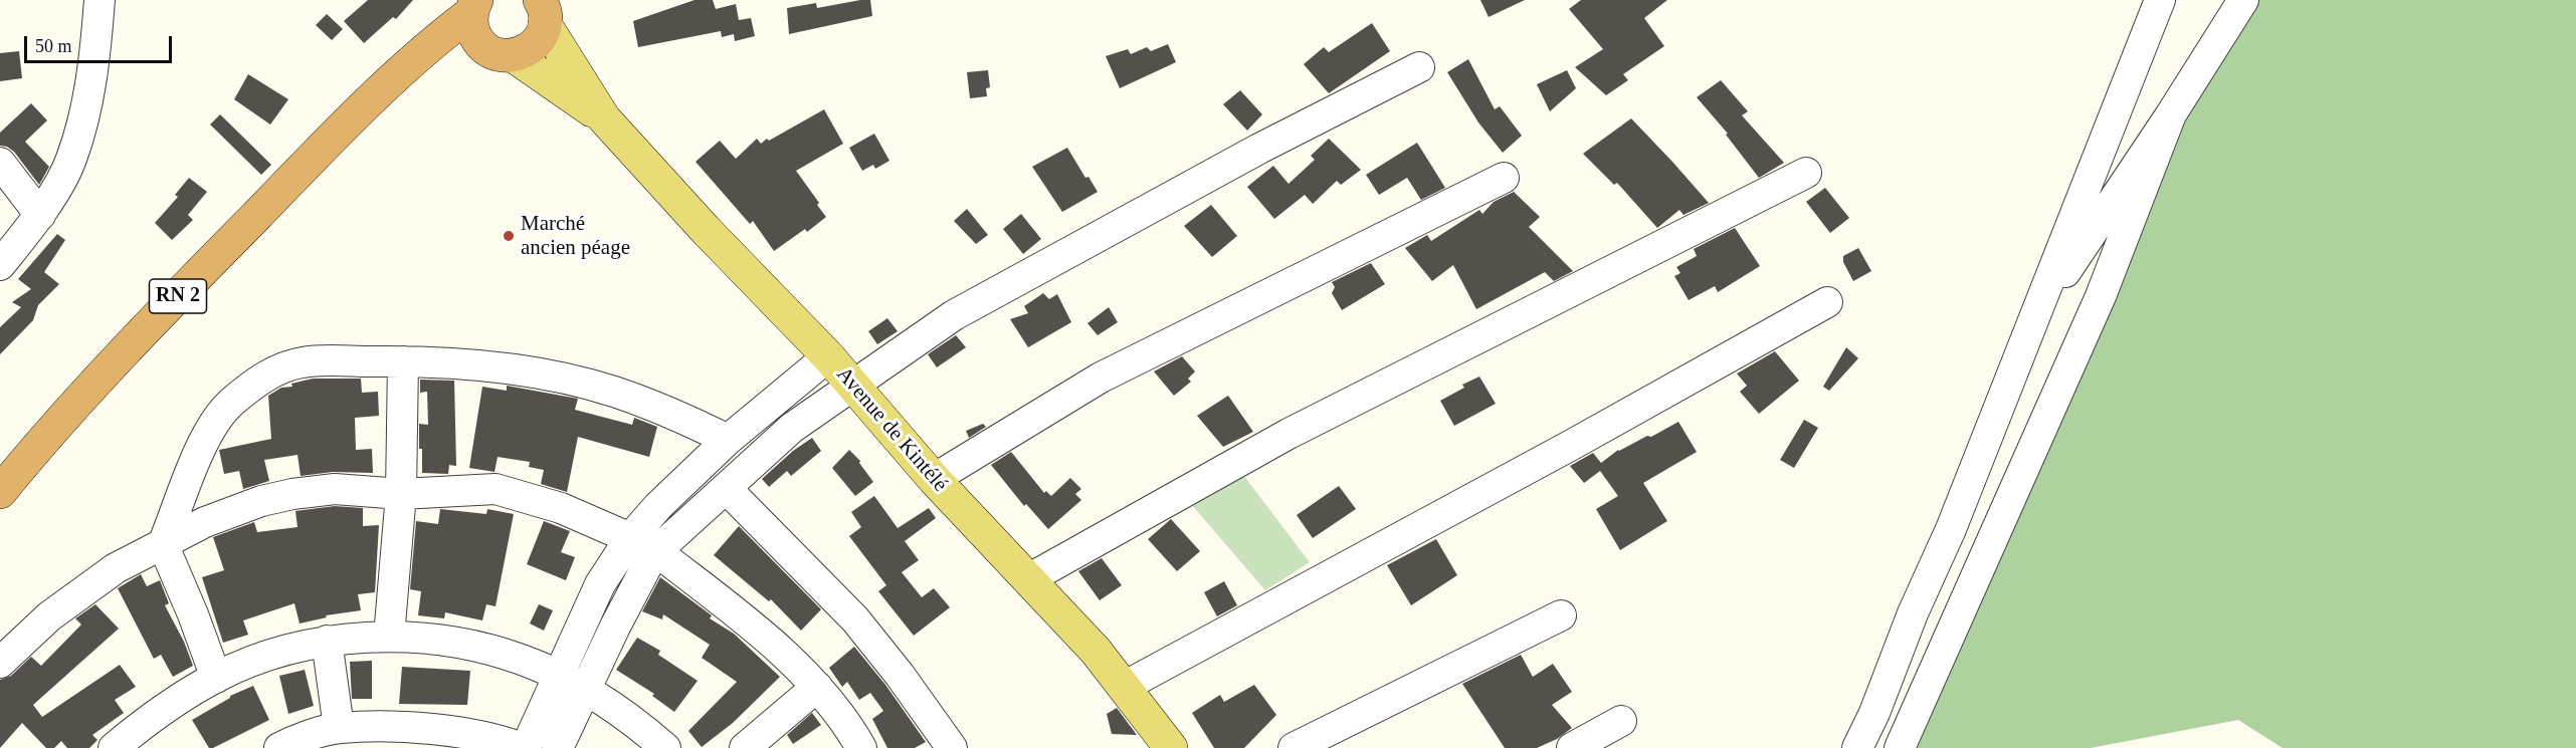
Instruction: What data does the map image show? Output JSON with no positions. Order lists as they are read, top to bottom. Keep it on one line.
{"streets":{"highway":["RN 2"],"main road":["Avenue de Kintélé"]},"crossings":[["RN 2","Avenue de Kintélé"]],"places":["Marché ancien péage"],"scale_bar":"50 m"}
